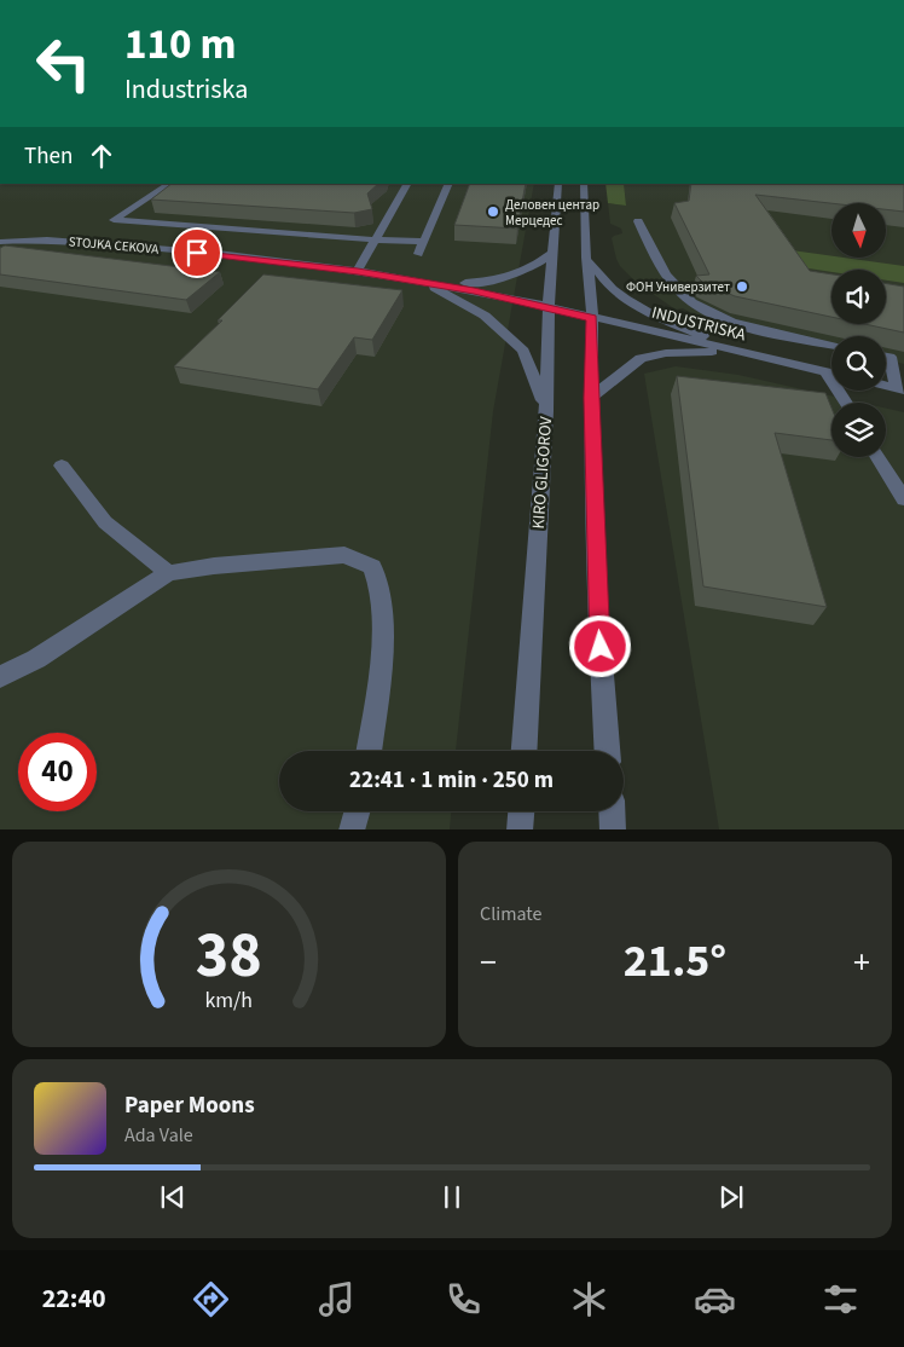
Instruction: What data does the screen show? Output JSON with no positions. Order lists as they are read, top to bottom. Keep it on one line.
{"streets":{"street":["STOJKA CEKOVA","INDUSTRISKA","KIRO GLIGOROV"]},"crossings":[["STOJKA CEKOVA","INDUSTRISKA"],["STOJKA CEKOVA","KIRO GLIGOROV"],["INDUSTRISKA","KIRO GLIGOROV"]],"places":["Деловен центар Мерцедес","ФОН Универзитет"],"north":"bottom","page":{"turn":["110 m","Industriska"],"then":"Then","limit":"40","trip":"22:41 · 1 min · 250 m","tile":"Climate","heat":["−","21.5°","+"],"song":["Paper Moons","Ada Vale"],"tabs":"22:40","gauge":["38","km/h"]}}
